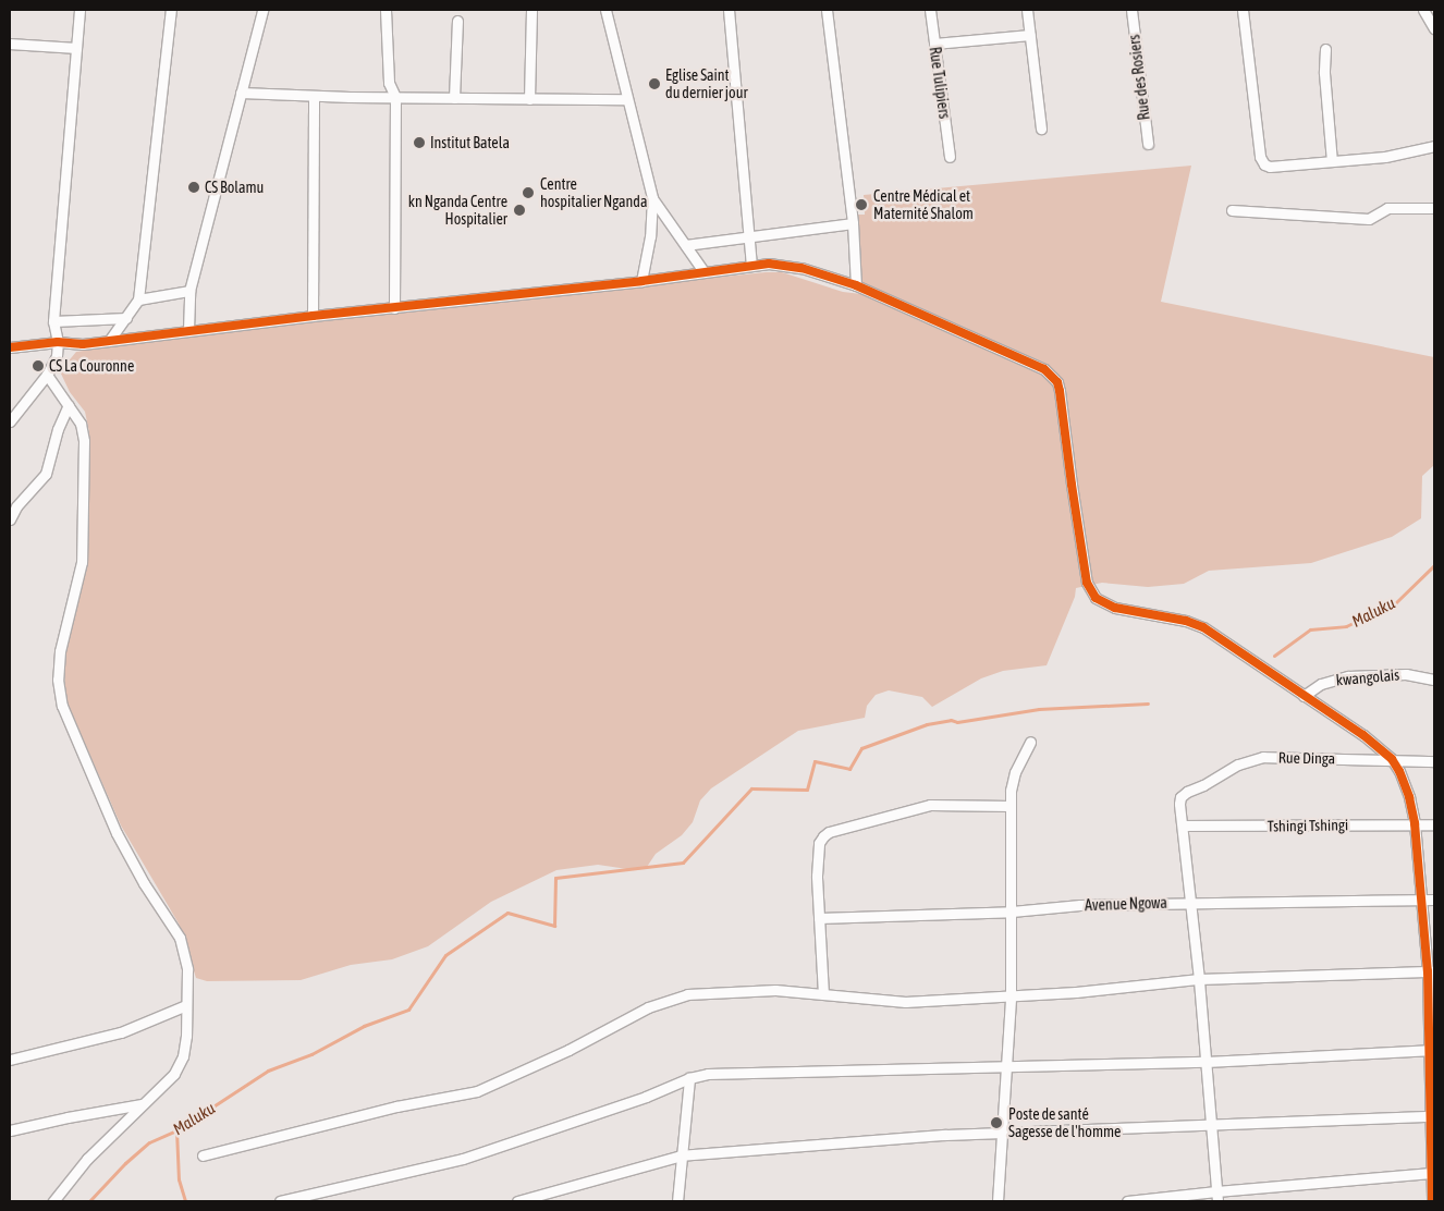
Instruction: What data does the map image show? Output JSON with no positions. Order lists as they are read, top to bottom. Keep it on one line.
{"streets":{"street":["Rue des Rosiers","Rue Tulipiers","kwangolais","Rue Dinga","Tshingi Tshingi","Avenue Ngowa"]},"crossings":[["Rue Dinga","Tshingi Tshingi"]],"water":["Maluku"],"places":["Eglise Saint du dernier jour","Institut Batela","CS Bolamu","Centre hospitalier Nganda","Centre Médical et Maternité Shalom","kn Nganda Centre Hospitalier","CS La Couronne","Poste de santé Sagesse de l'homme"]}
